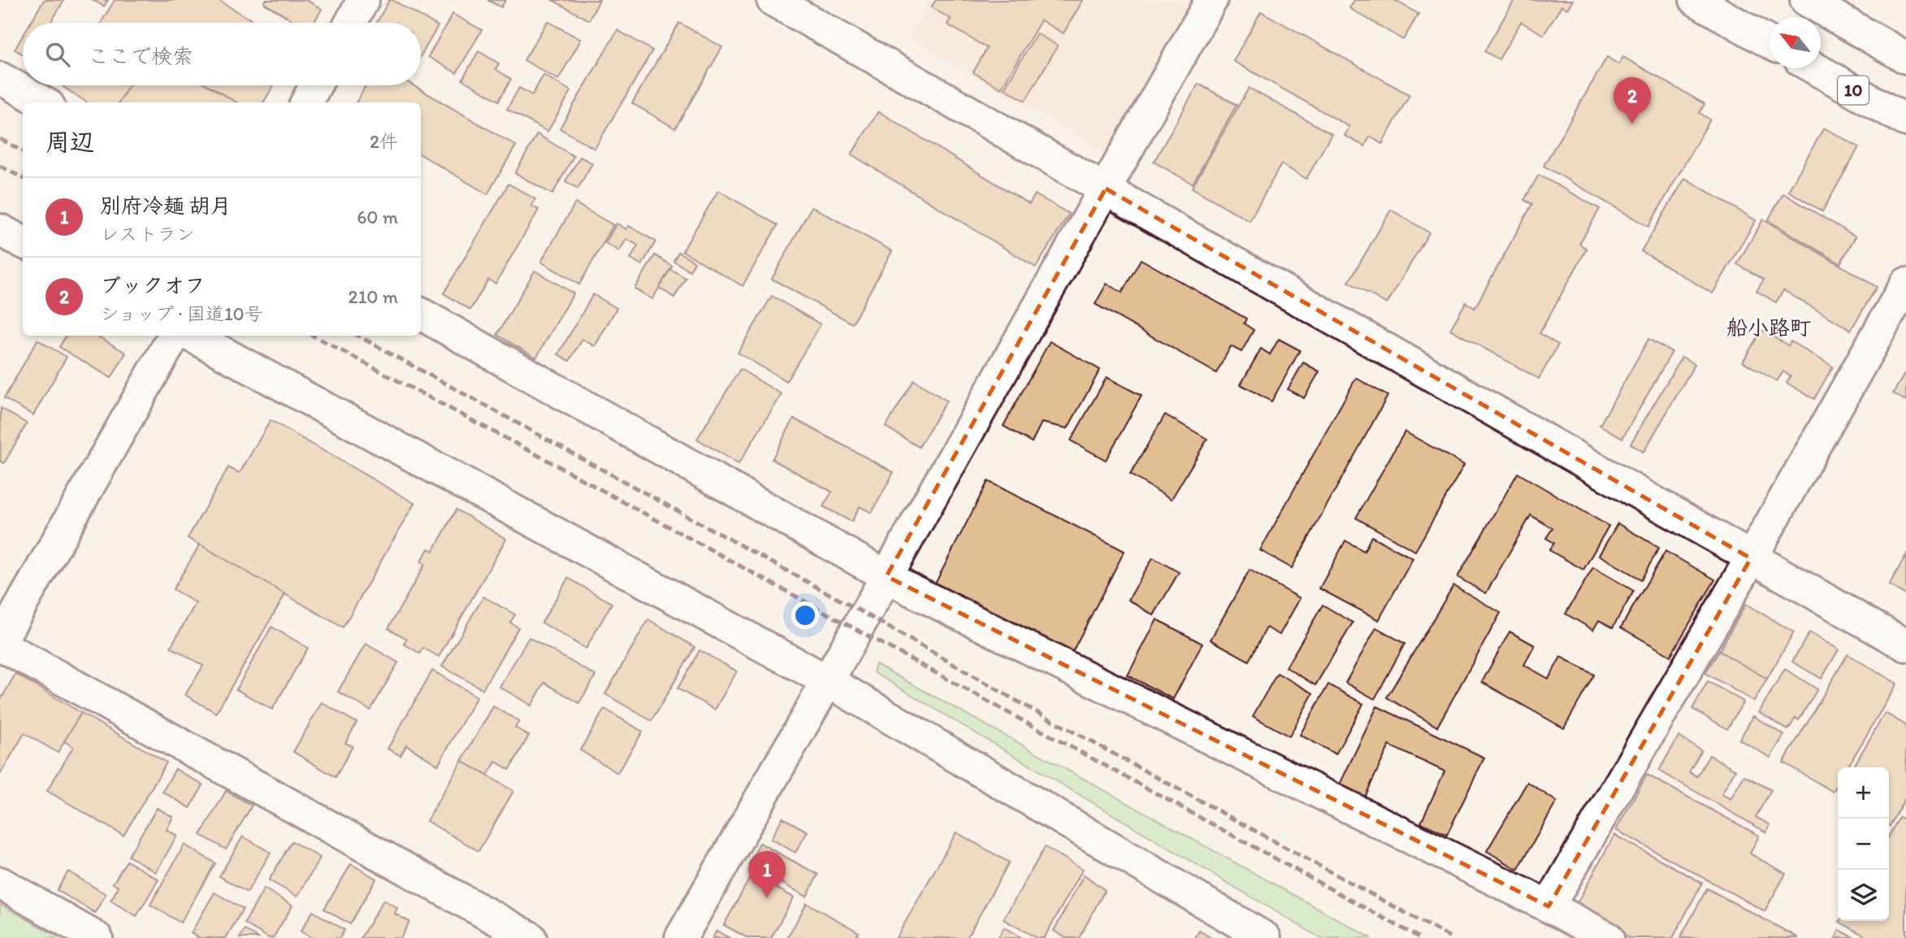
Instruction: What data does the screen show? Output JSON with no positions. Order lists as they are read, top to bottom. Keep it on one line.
{"streets":{"main road":["10"]},"districts":["船小路町"],"north":"top left","page":{"search":"ここで検索","pins":["2","1"],"heading":["周辺","2件"],"list":[{"mark":"1","name":"別府冷麺 胡月","note":"レストラン","value":"60 m"},{"mark":"2","name":"ブックオフ","note":"ショップ · 国道10号","value":"210 m"}],"map_buttons":["+","−"]}}
